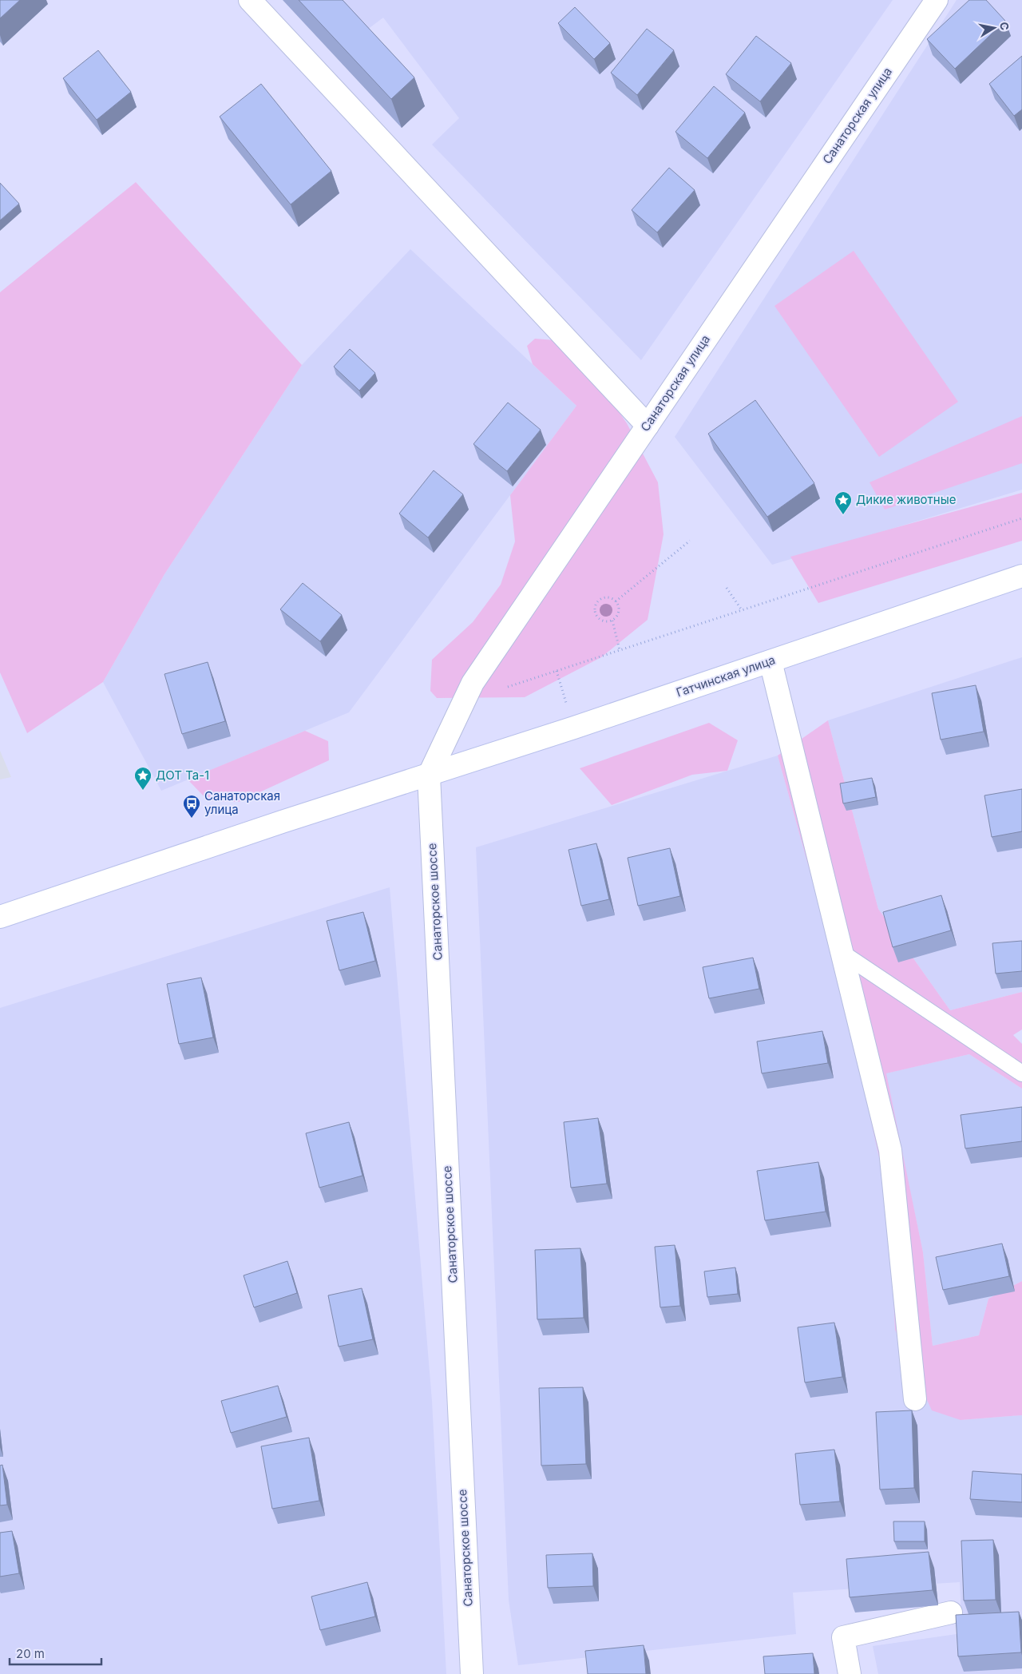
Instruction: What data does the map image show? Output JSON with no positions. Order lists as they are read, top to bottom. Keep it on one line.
{"streets":{"street":["Санаторская улица","Гатчинская улица","Санаторское шоссе"]},"crossings":[["Санаторская улица","Гатчинская улица"],["Санаторская улица","Санаторское шоссе"],["Гатчинская улица","Санаторское шоссе"]],"places":{"place":["Дикие животные","ДОТ Та-1"],"bus stop":["Санаторская улица"]},"scale_bar":"20 m","north":"right"}
